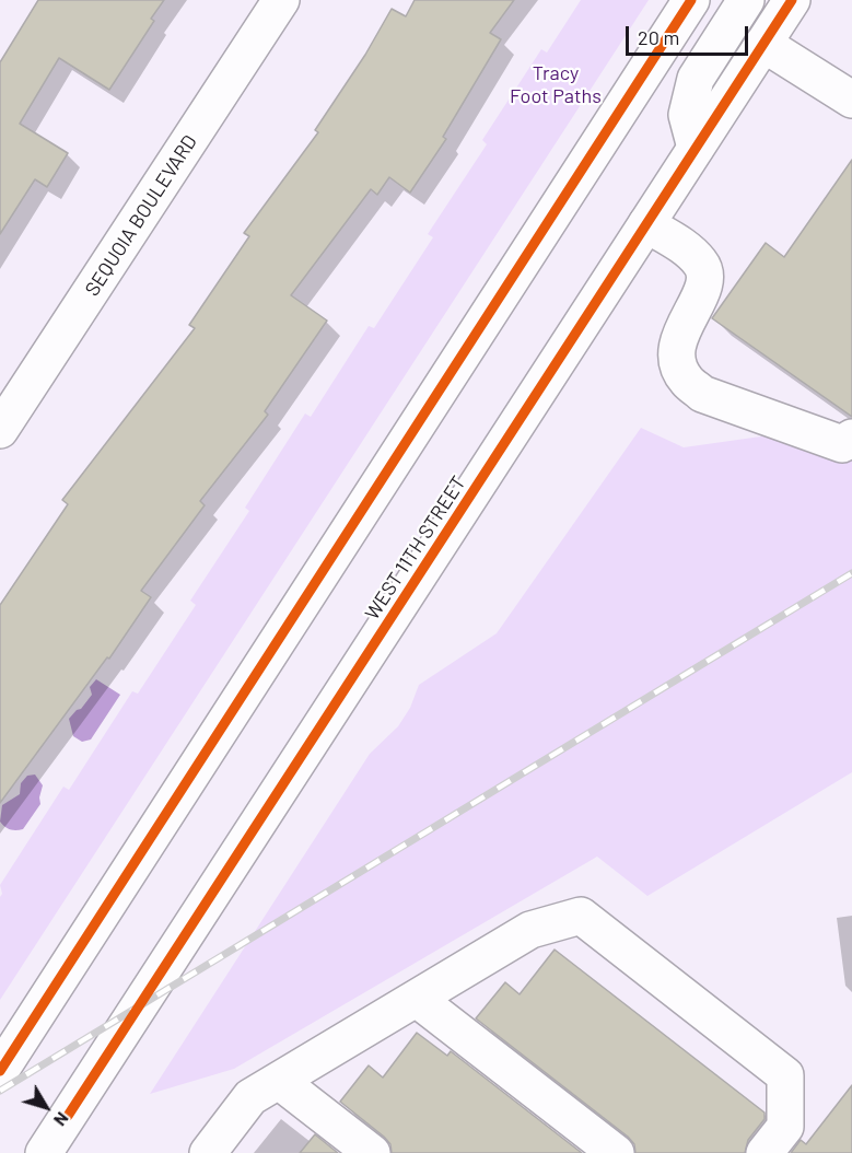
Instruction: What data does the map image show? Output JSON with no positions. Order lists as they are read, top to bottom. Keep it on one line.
{"streets":{"main road":["SEQUOIA BOULEVARD","WEST 11TH STREET"]},"parks":["Tracy Foot Paths"],"scale_bar":"20 m","north":"bottom right"}
